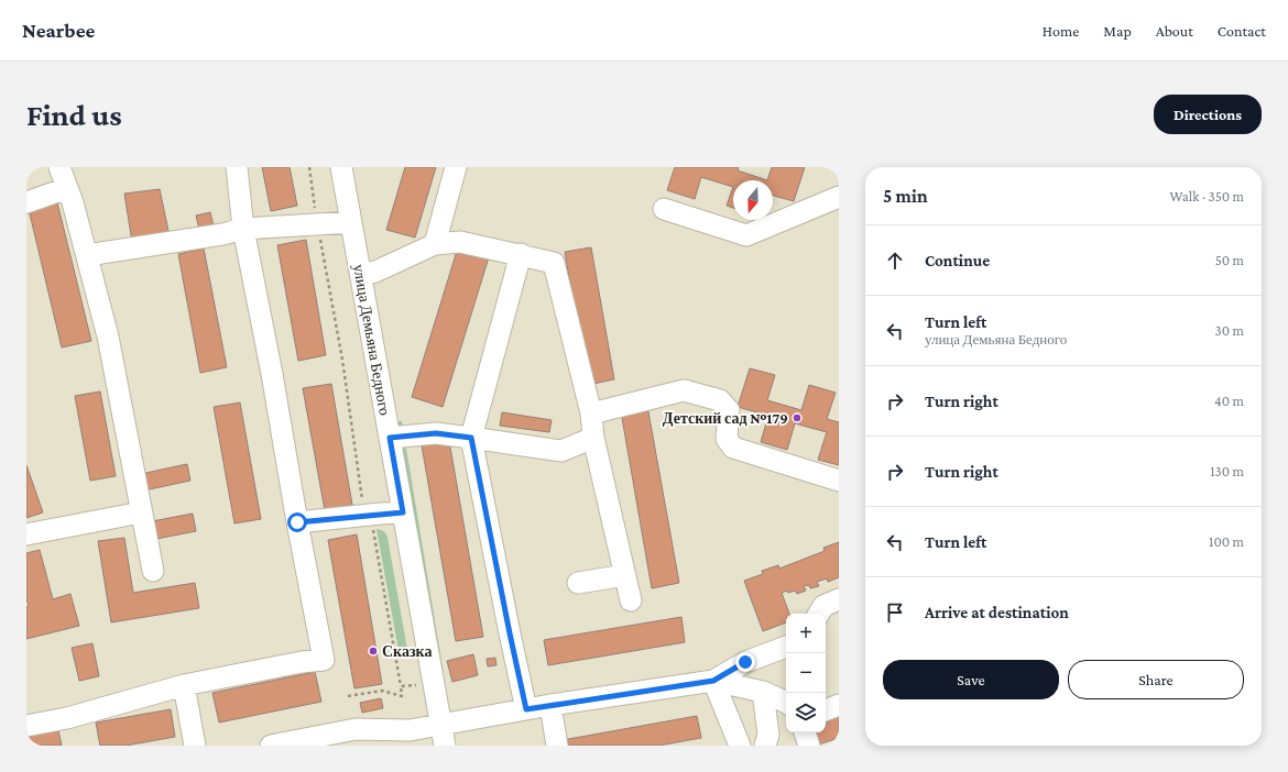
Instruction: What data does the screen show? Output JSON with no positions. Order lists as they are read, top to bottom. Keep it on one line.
{"streets":{"street":["улица Демьяна Бедного"]},"places":["Детский сад №179","Сказка"],"north":"bottom","page":{"header":"Nearbee","nav":["Home","Map","About","Contact"],"buttons":["Directions",["Save","Share"]],"title":"Find us","heading":["5 min","Walk · 350 m"],"list":[["Continue","50 m"],["Turn left","улица Демьяна Бедного","30 m"],["Turn right","40 m"],["Turn right","130 m"],["Turn left","100 m"],"Arrive at destination"],"map_buttons":["+","−"]}}
